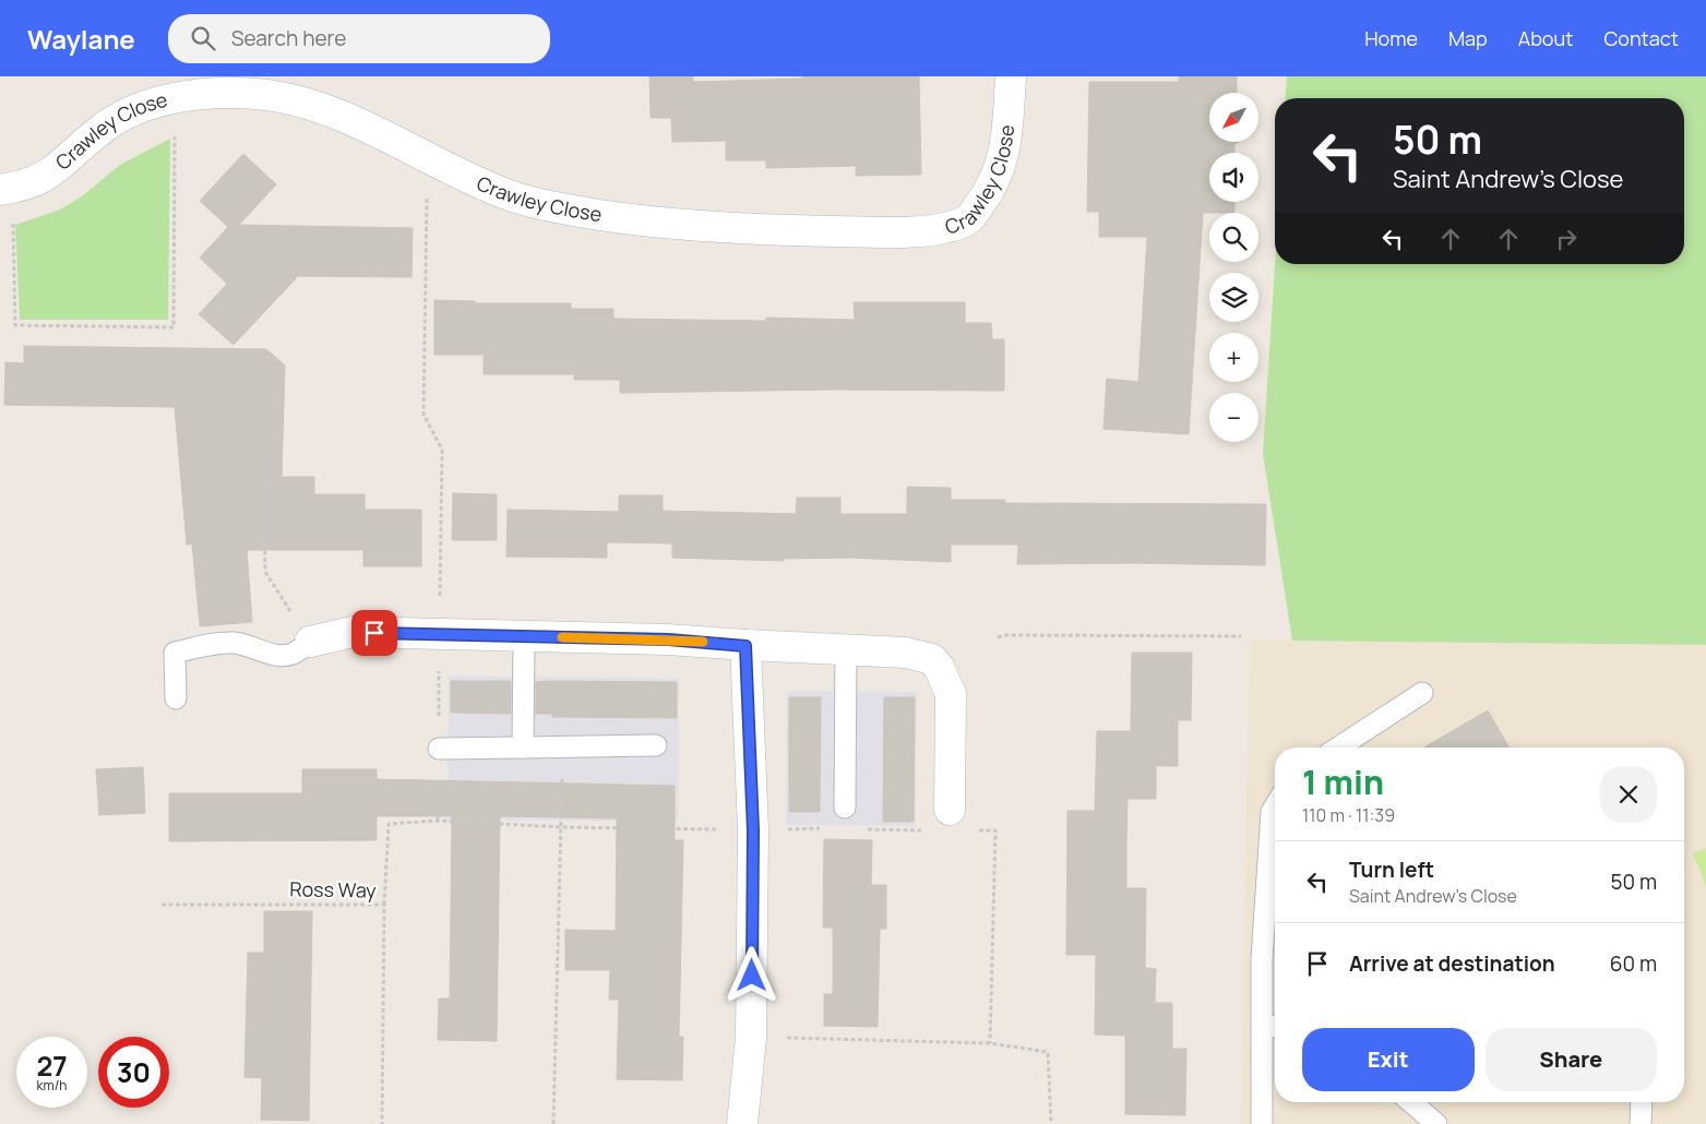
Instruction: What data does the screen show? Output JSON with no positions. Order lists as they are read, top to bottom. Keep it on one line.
{"streets":{"street":["Crawley Close"],"path":["Ross Way"]},"north":"bottom left","page":{"header":"Waylane","search":"Search here","nav":["Home","Map","About","Contact"],"map_buttons":["+","−"],"turn":["50 m","Saint Andrew's Close"],"heading":["1 min","110 m · 11:39"],"list":[{"name":"Turn left","note":"Saint Andrew's Close","value":"50 m"},{"name":"Arrive at destination","value":"60 m"}],"buttons":["Exit","Share"],"speed":"27 km/h","limit":"30"}}
